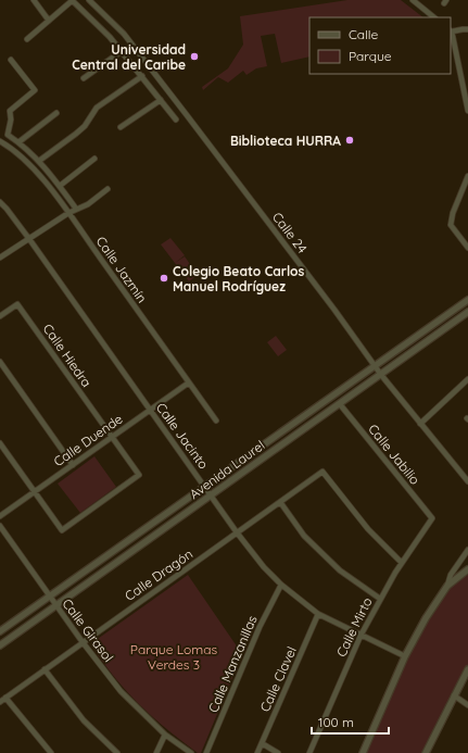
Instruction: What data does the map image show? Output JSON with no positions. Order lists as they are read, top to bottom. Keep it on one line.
{"streets":{"street":["Calle 24","Calle Jazmín","Calle Hiedra","Calle Jacinto","Calle Duende","Calle Jabilio","Avenida Laurel","Calle Dragón","Calle Mirto","Calle Girasol","Calle Manzanillas","Calle Clavel"]},"crossings":[["Calle 24","Avenida Laurel"],["Calle Jazmín","Calle Duende"],["Calle Hiedra","Calle Duende"],["Calle Jacinto","Calle Duende"],["Calle Jacinto","Avenida Laurel"],["Calle Jacinto","Calle Dragón"],["Calle Jacinto","Calle Mirto"],["Calle Jacinto","Calle Manzanillas"],["Calle Jacinto","Calle Clavel"],["Calle Jabilio","Avenida Laurel"],["Calle Jabilio","Calle Mirto"],["Avenida Laurel","Calle Girasol"],["Calle Dragón","Calle Mirto"],["Calle Dragón","Calle Girasol"]],"parks":["Parque Lomas Verdes 3"],"places":["Universidad Central del Caribe","Biblioteca HURRA","Colegio Beato Carlos Manuel Rodríguez"],"legend":["Calle","Parque"],"scale_bar":"100 m"}
